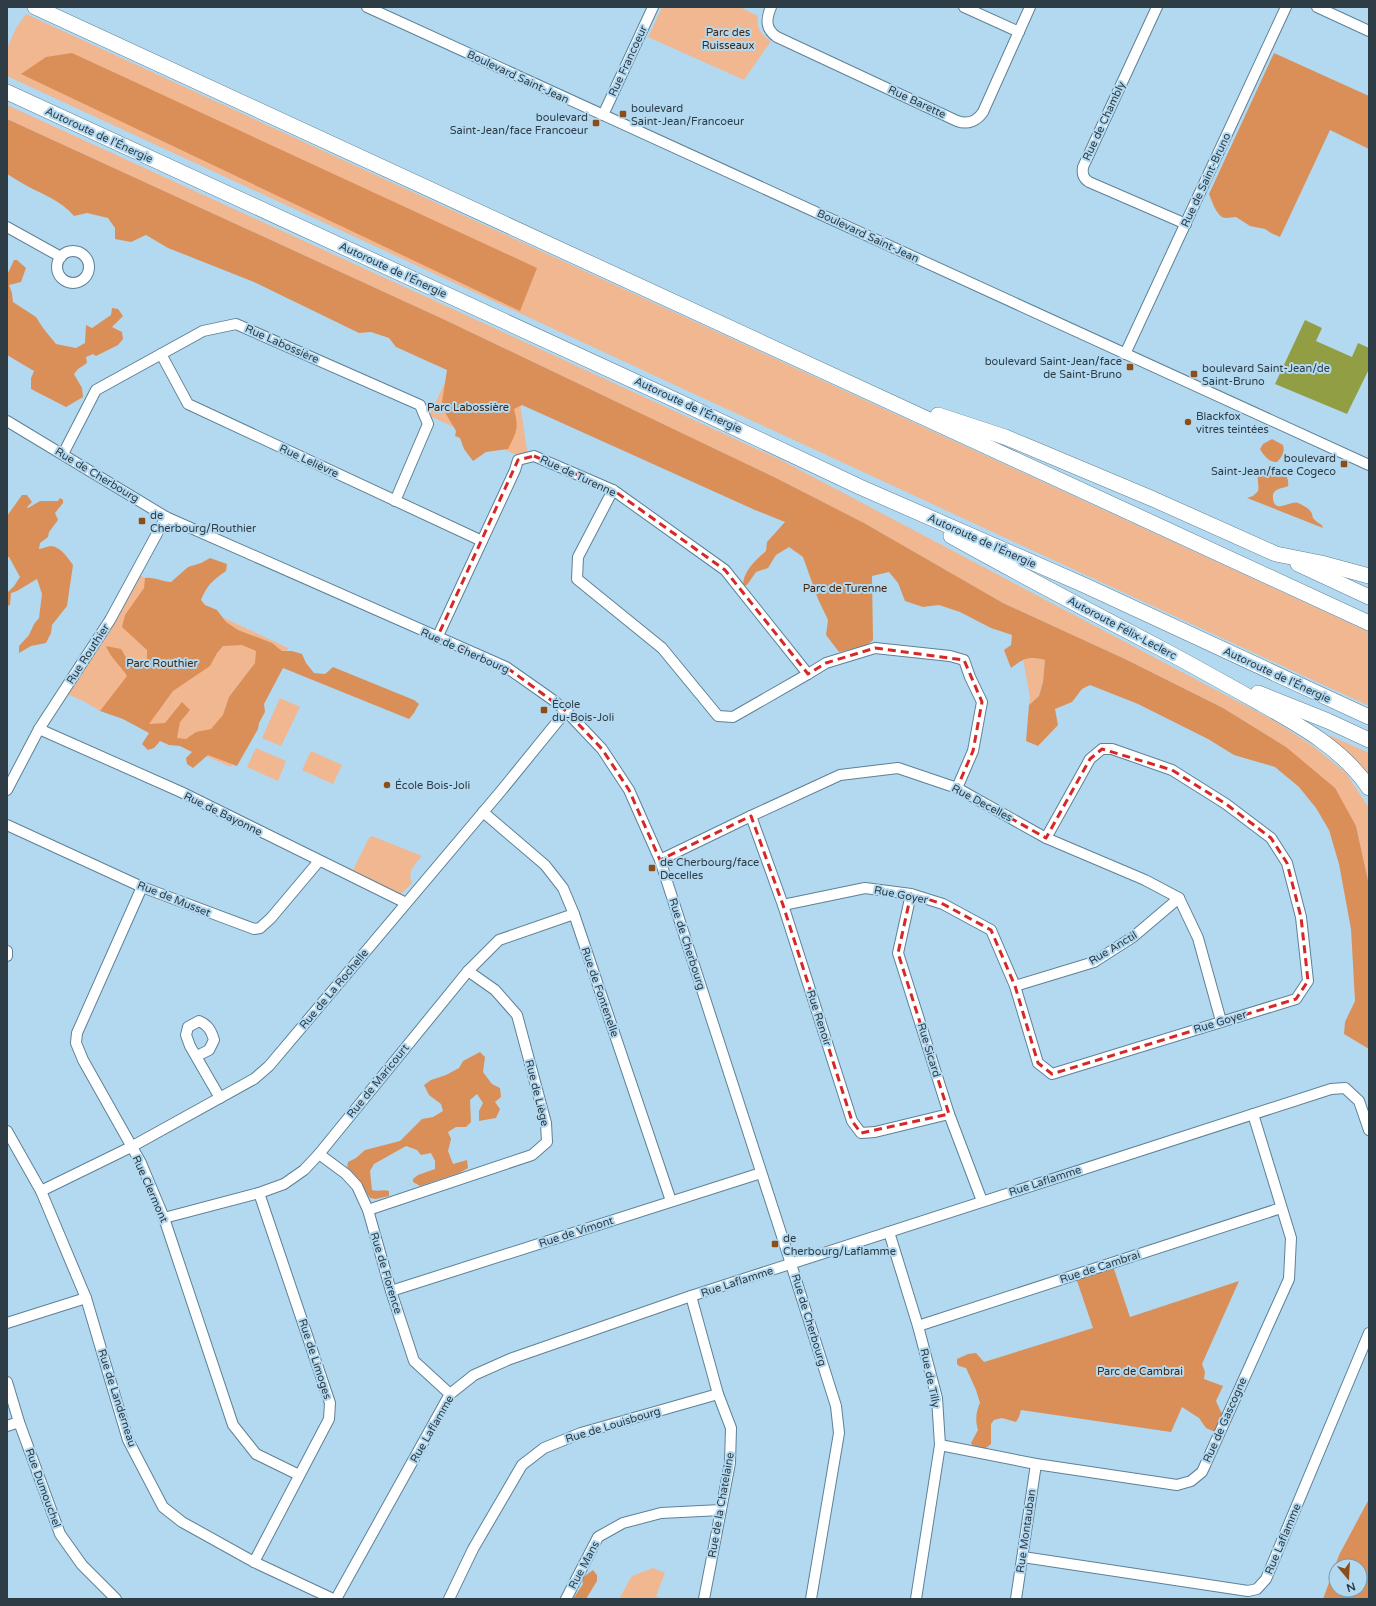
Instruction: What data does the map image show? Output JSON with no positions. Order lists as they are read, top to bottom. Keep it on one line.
{"streets":{"highway":["Autoroute de l'Énergie","Autoroute Félix-Leclerc"],"street":["Rue Francoeur","Boulevard Saint-Jean","Rue Barette","Rue de Chambly","Rue de Saint-Bruno","Rue Labossière","Rue Lelièvre","Rue de Cherbourg","Rue de Turenne","Rue Routhier","Rue Decelles","Rue de Bayonne","Rue Goyer","Rue de Musset","Rue Anctil","Rue de La Rochelle","Rue de Fontenelle","Rue Renoir","Rue Sicard","Rue de Maricourt","Rue de Liège","Rue Laflamme","Rue Clermont","Rue de Vimont","Rue de Cambrai","Rue de Florence","Rue de Limoges","Rue de Tilly","Rue de Landerneau","Rue de Gascogne","Rue de Louisbourg","Rue Dumouchel","Rue de la Chatelaine","Rue Montauban","Rue Mans"]},"crossings":[["Rue Francoeur","Boulevard Saint-Jean"],["Boulevard Saint-Jean","Rue de Saint-Bruno"],["Rue de Chambly","Rue de Saint-Bruno"],["Autoroute de l'Énergie","Autoroute Félix-Leclerc"],["Rue Labossière","Rue Lelièvre"],["Rue Labossière","Rue de Cherbourg"],["Rue Lelièvre","Rue de Turenne"],["Rue de Cherbourg","Rue de Turenne"],["Rue de Cherbourg","Rue Routhier"],["Rue de Cherbourg","Rue Decelles"],["Rue de Cherbourg","Rue de La Rochelle"],["Rue de Cherbourg","Rue Laflamme"],["Rue de Cherbourg","Rue de Vimont"],["Rue Routhier","Rue de Bayonne"],["Rue Decelles","Rue Goyer"],["Rue Decelles","Rue Anctil"],["Rue Decelles","Rue Renoir"],["Rue de Bayonne","Rue de Musset"],["Rue de Bayonne","Rue de La Rochelle"],["Rue Goyer","Rue Anctil"],["Rue Goyer","Rue Renoir"],["Rue Goyer","Rue Sicard"],["Rue de Musset","Rue Clermont"],["Rue de La Rochelle","Rue de Fontenelle"],["Rue de La Rochelle","Rue Clermont"],["Rue de La Rochelle","Rue de Landerneau"],["Rue de Fontenelle","Rue de Maricourt"],["Rue de Fontenelle","Rue de Vimont"],["Rue Renoir","Rue Sicard"],["Rue Sicard","Rue Laflamme"],["Rue de Maricourt","Rue de Liège"],["Rue de Maricourt","Rue Clermont"],["Rue de Maricourt","Rue de Florence"],["Rue de Maricourt","Rue de Limoges"],["Rue de Liège","Rue de Florence"],["Rue Laflamme","Rue de Florence"],["Rue Laflamme","Rue de Tilly"],["Rue Laflamme","Rue de Gascogne"],["Rue Laflamme","Rue de la Chatelaine"],["Rue Laflamme","Rue Montauban"],["Rue Clermont","Rue de Limoges"],["Rue de Vimont","Rue de Florence"],["Rue de Cambrai","Rue de Tilly"],["Rue de Cambrai","Rue de Gascogne"],["Rue de Limoges","Rue de Landerneau"],["Rue de Tilly","Rue de Gascogne"],["Rue de Gascogne","Rue Montauban"],["Rue de Louisbourg","Rue de la Chatelaine"],["Rue de la Chatelaine","Rue Mans"]],"parks":["Parc des Ruisseaux","Parc Labossière","Parc de Turenne","Parc Routhier","Parc de Cambrai"],"places":{"transit":["boulevard Saint-Jean/Francoeur","boulevard Saint-Jean/face Francoeur","boulevard Saint-Jean/face de Saint-Bruno","boulevard Saint-Jean/de Saint-Bruno","boulevard Saint-Jean/face Cogeco","de Cherbourg/Routhier","École du-Bois-Joli","de Cherbourg/face Decelles","de Cherbourg/Laflamme"],"other":["Blackfox vitres teintées","École Bois-Joli"]},"north":"bottom"}
